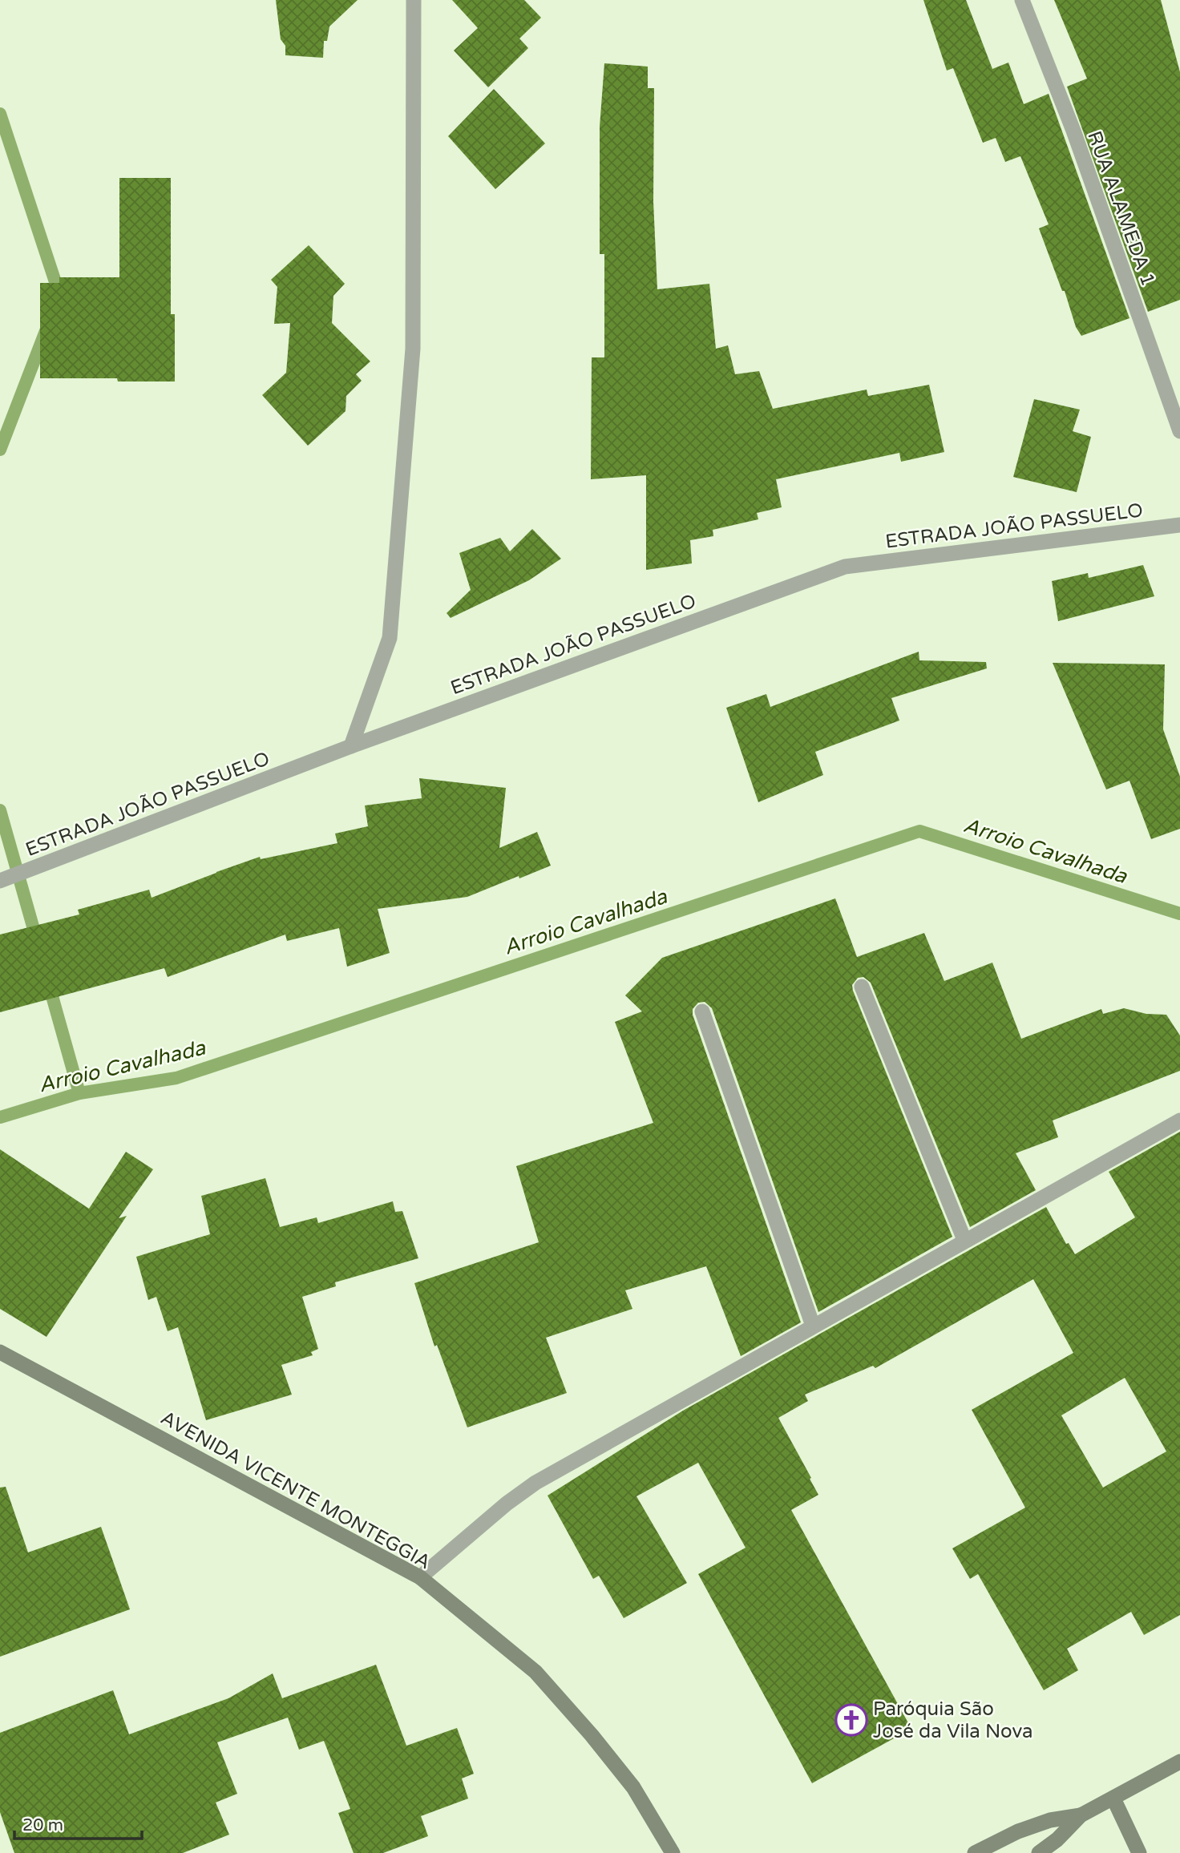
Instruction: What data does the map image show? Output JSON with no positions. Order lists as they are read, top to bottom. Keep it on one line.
{"streets":{"main road":["AVENIDA VICENTE MONTEGGIA"],"street":["RUA ALAMEDA 1","ESTRADA JOÃO PASSUELO"]},"water":["Arroio Cavalhada"],"places":{"church":["Paróquia São José da Vila Nova"]},"scale_bar":"20 m"}
